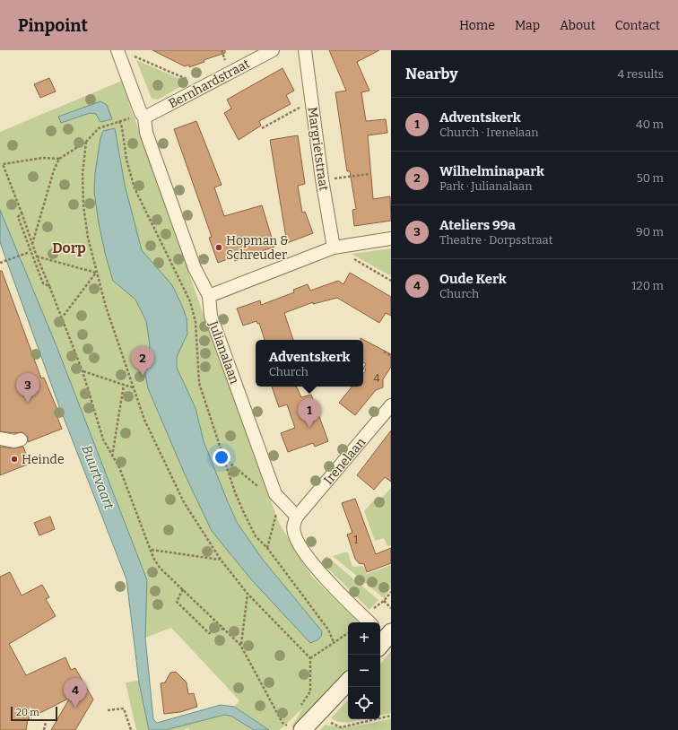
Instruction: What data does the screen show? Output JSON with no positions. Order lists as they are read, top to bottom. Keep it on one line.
{"streets":{"street":["Bernhardstraat","Margrietstraat","Julianalaan","Irenelaan"]},"crossings":[["Bernhardstraat","Julianalaan"],["Julianalaan","Irenelaan"]],"districts":["Dorp"],"water":["Buurtvaart"],"places":["Hopman & Schreuder","Heinde"],"house_numbers":["4","1"],"scale_bar":"20 m","page":{"header":"Pinpoint","nav":["Home","Map","About","Contact"],"heading":["Nearby","4 results"],"list":[{"mark":"1","name":"Adventskerk","note":"Church · Irenelaan","value":"40 m"},{"mark":"2","name":"Wilhelminapark","note":"Park · Julianalaan","value":"50 m"},{"mark":"3","name":"Ateliers 99a","note":"Theatre · Dorpsstraat","value":"90 m"},{"mark":"4","name":"Oude Kerk","note":"Church","value":"120 m"}],"popup":["Adventskerk","Church"],"pins":["2","3","1","4"],"map_buttons":["+","−"],"scale":"20 m"}}
